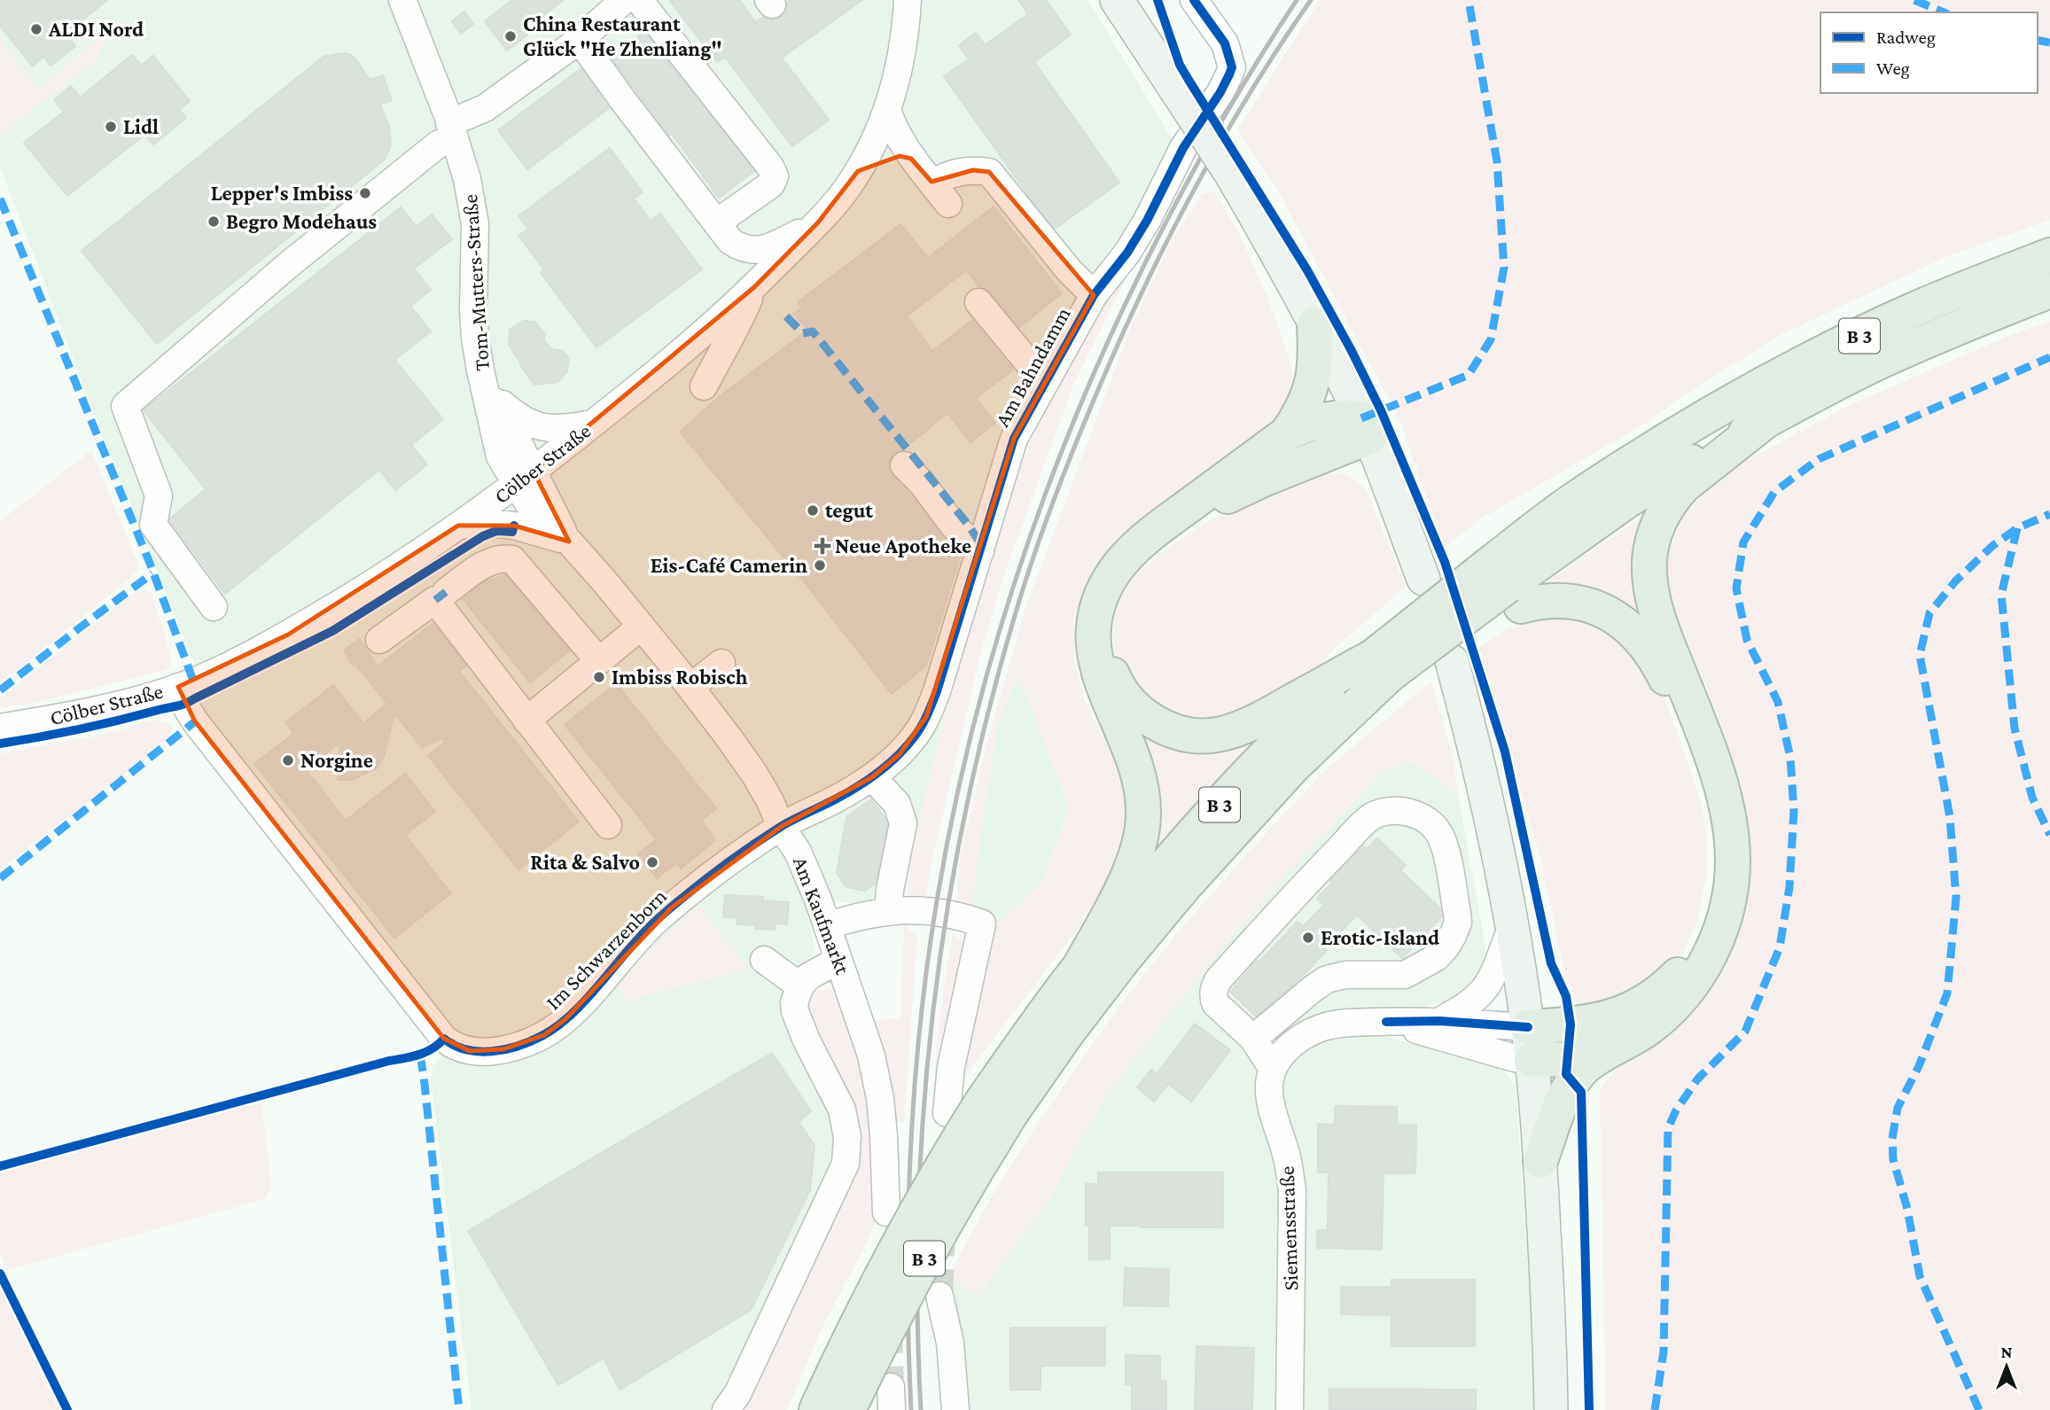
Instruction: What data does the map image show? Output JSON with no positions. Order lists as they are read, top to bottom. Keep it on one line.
{"streets":{"highway":["B 3"],"street":["Tom-Mutters-Straße","Am Bahndamm","Cölber Straße","Am Kaufmarkt","Im Schwarzenborn","Siemensstraße"]},"crossings":[["Tom-Mutters-Straße","Cölber Straße"],["Tom-Mutters-Straße","Am Kaufmarkt"],["Am Bahndamm","Cölber Straße"],["Am Bahndamm","Am Kaufmarkt"],["Am Bahndamm","Im Schwarzenborn"],["Cölber Straße","Am Kaufmarkt"],["Cölber Straße","Im Schwarzenborn"],["Am Kaufmarkt","Im Schwarzenborn"]],"places":{"other":["ALDI Nord","China Restaurant Glück \"He Zhenliang\"","Lidl","Lepper's Imbiss","Begro Modehaus","tegut","Eis-Café Camerin","Imbiss Robisch","Norgine","Rita & Salvo","Erotic-Island"],"health":["Neue Apotheke"]},"legend":["Radweg","Weg"],"north":"top"}
